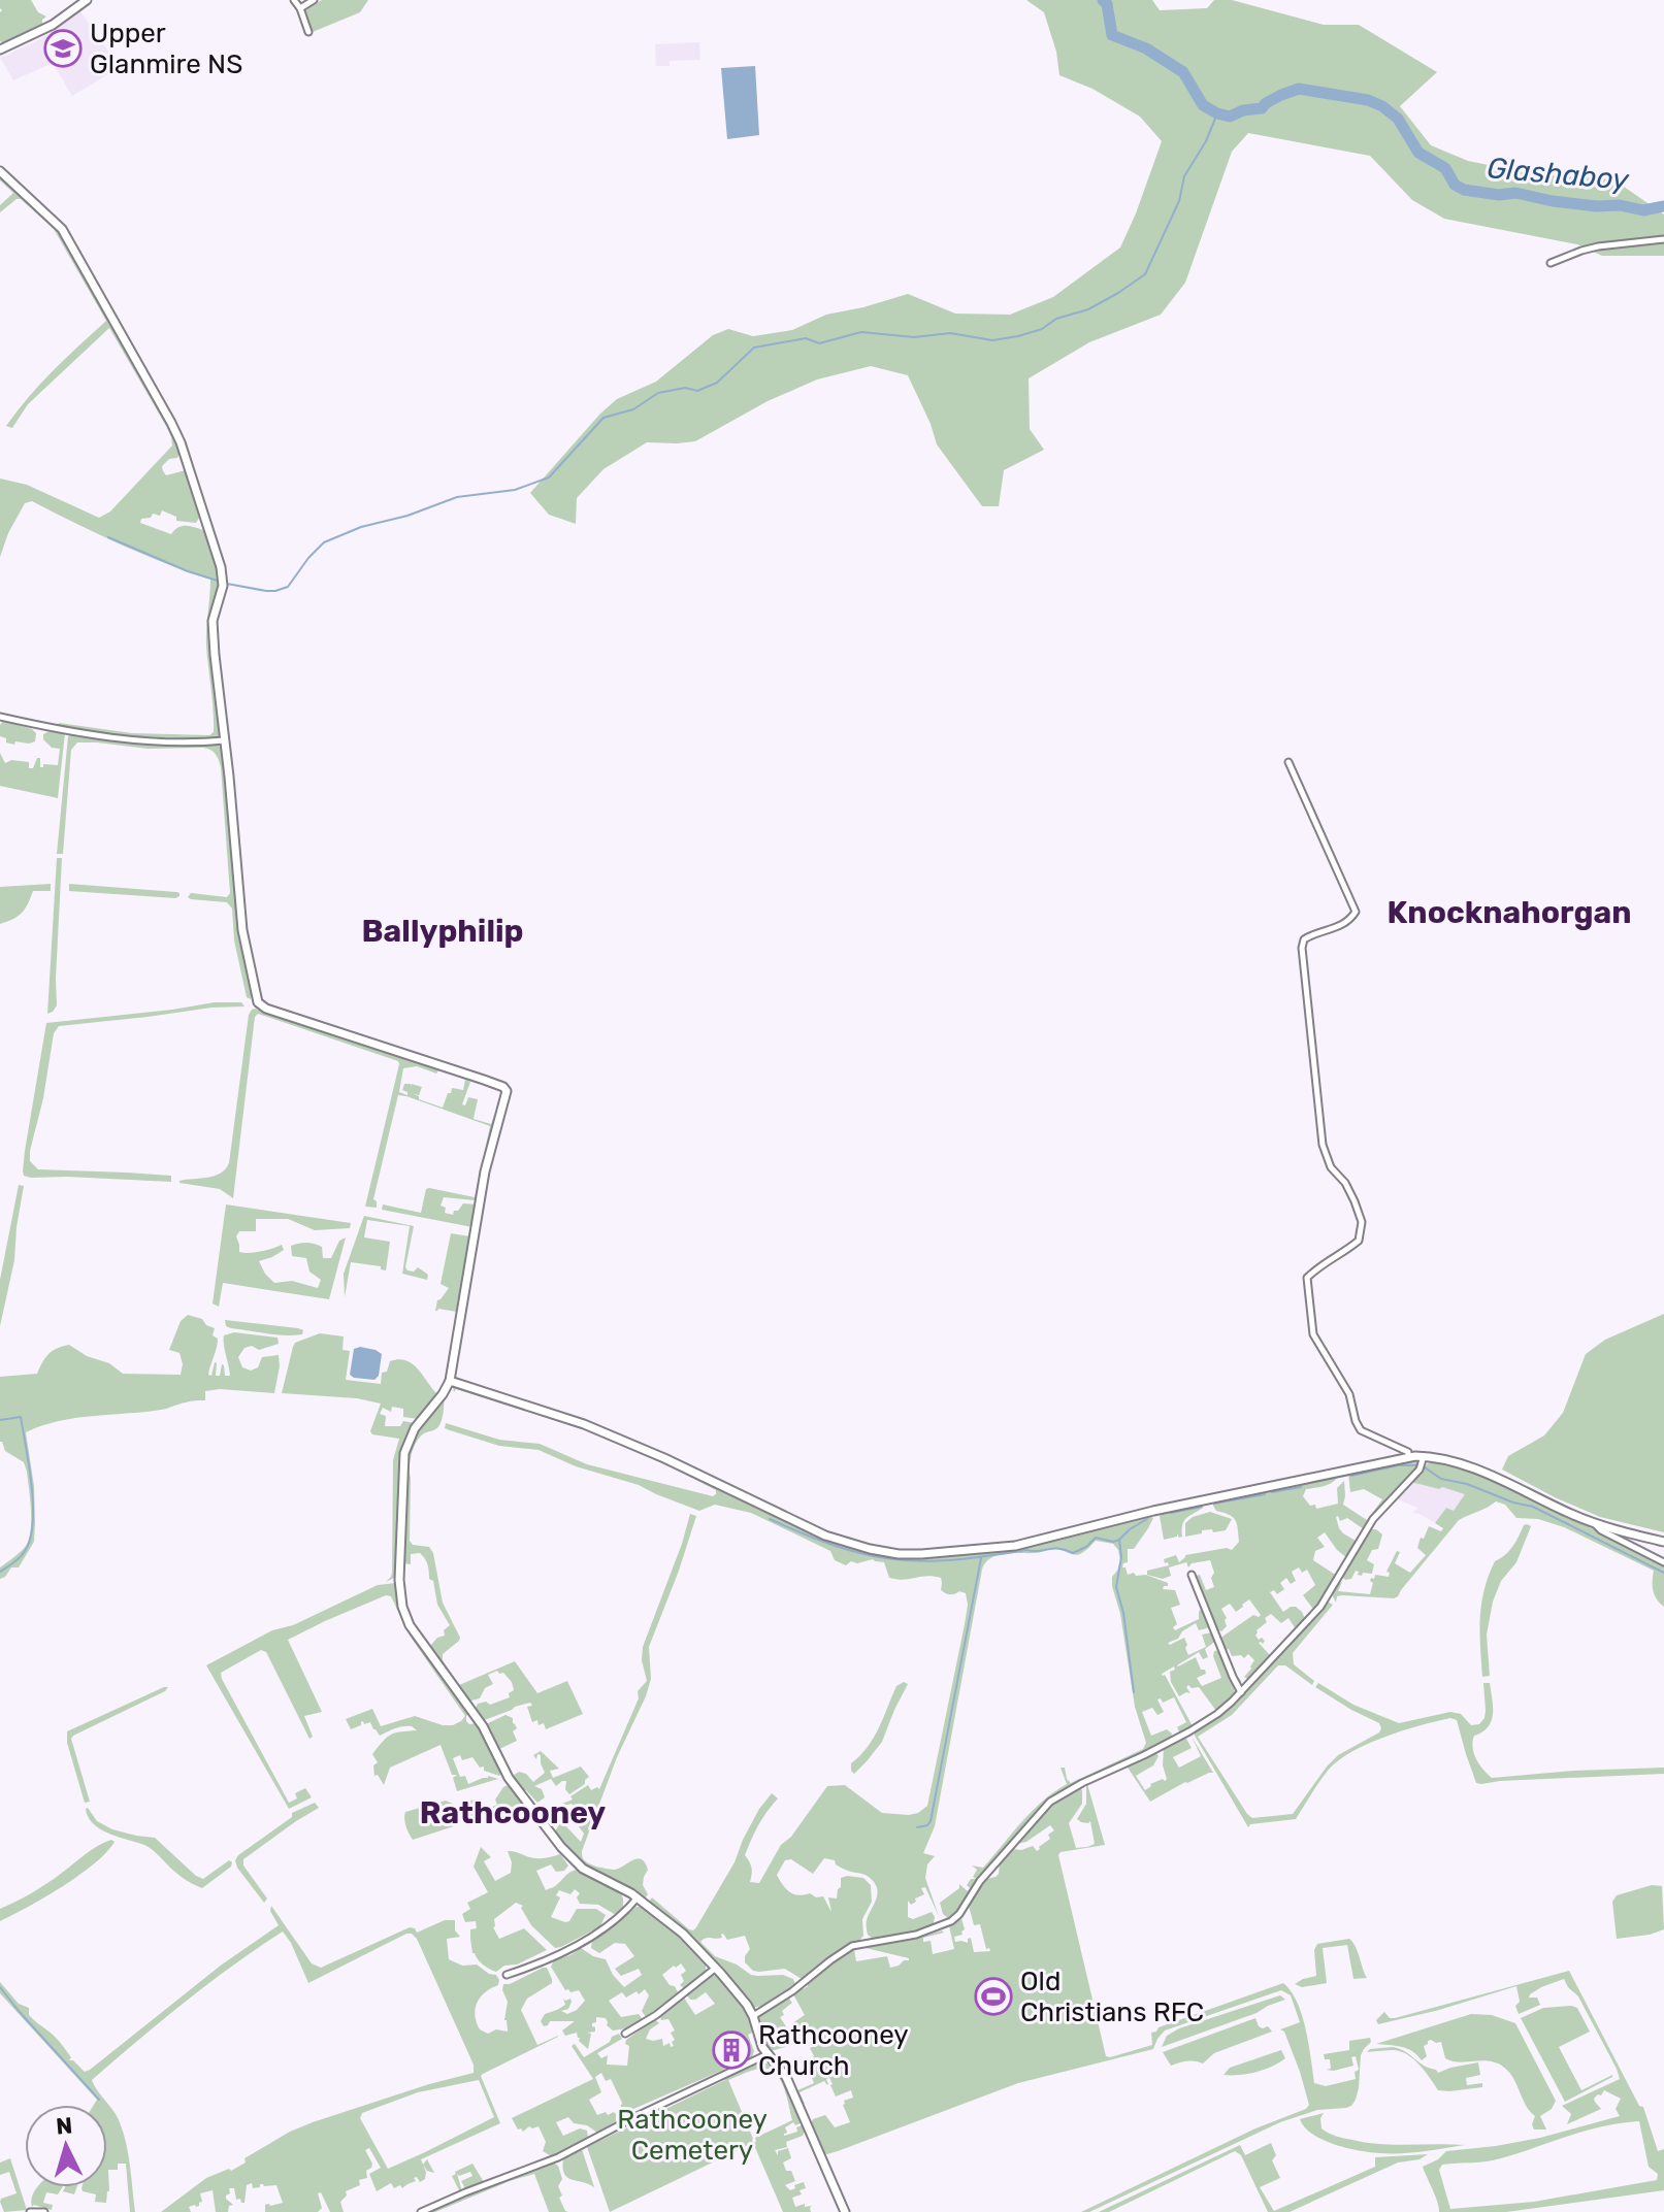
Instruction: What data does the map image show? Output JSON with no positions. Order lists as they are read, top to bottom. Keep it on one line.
{"districts":["Knocknahorgan","Ballyphilip","Rathcooney"],"water":["Glashaboy"],"parks":["Rathcooney Cemetery"],"places":{"school or university":["Upper Glanmire NS"],"sports":["Old Christians RFC"],"building":["Rathcooney Church"]},"north":"top"}
